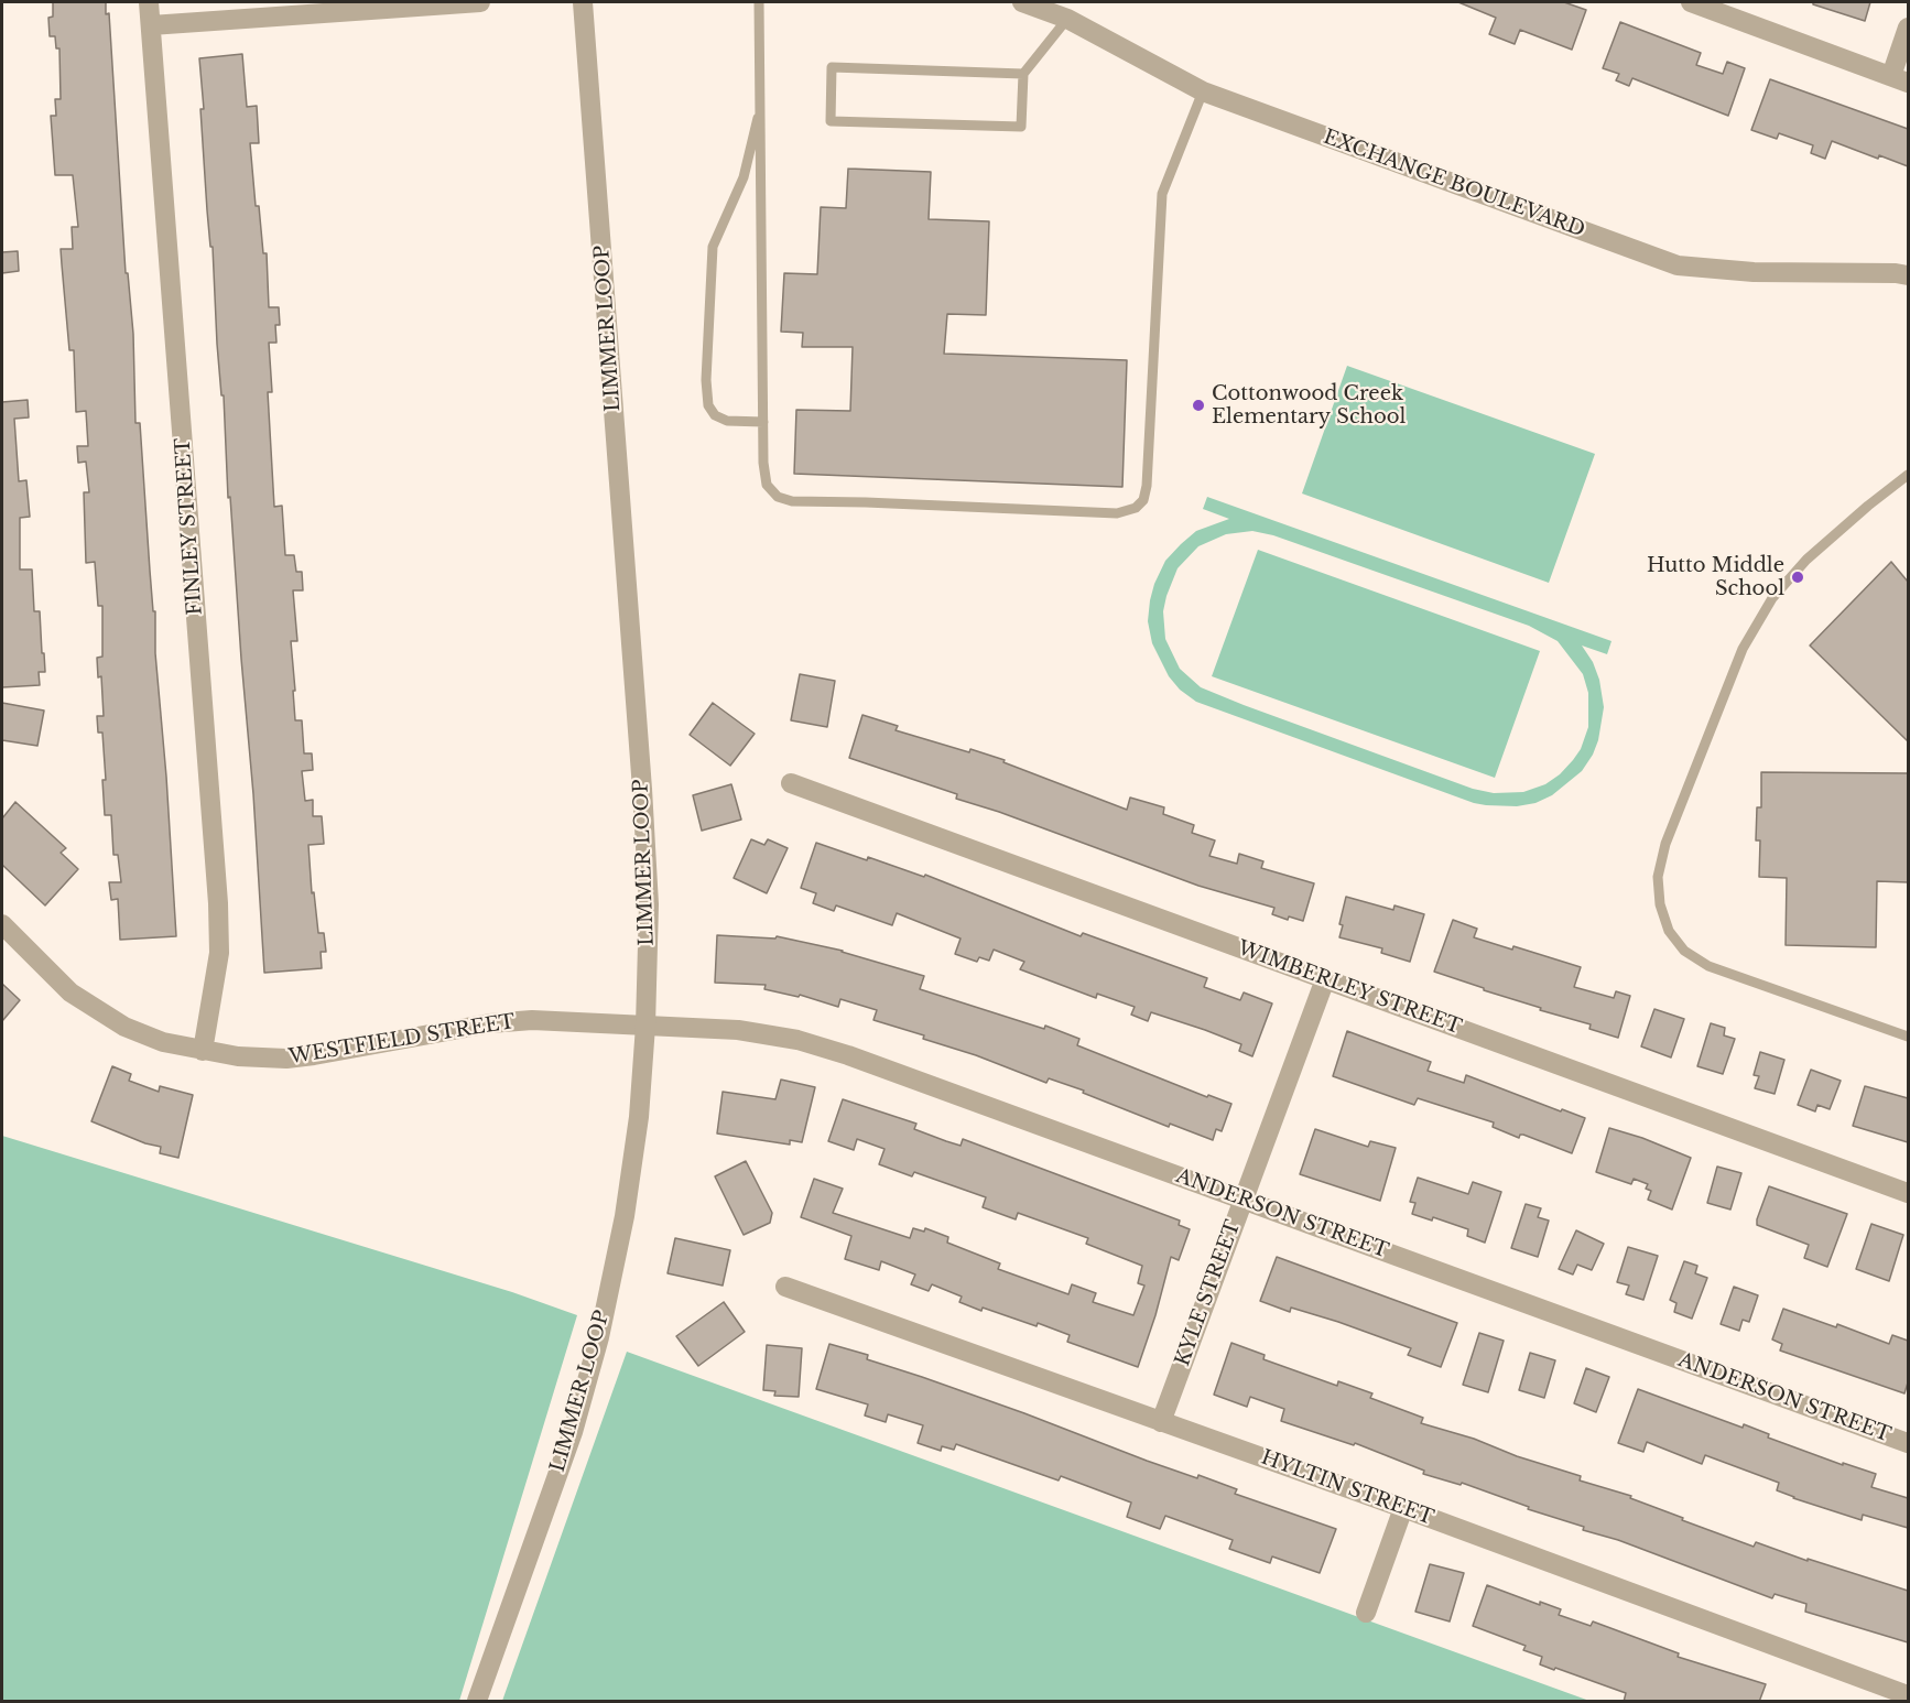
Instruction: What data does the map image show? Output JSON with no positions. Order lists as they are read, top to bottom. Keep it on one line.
{"streets":{"street":["EXCHANGE BOULEVARD","LIMMER LOOP","FINLEY STREET","WIMBERLEY STREET","WESTFIELD STREET","ANDERSON STREET","KYLE STREET","HYLTIN STREET"]},"crossings":[["LIMMER LOOP","WESTFIELD STREET"],["LIMMER LOOP","ANDERSON STREET"],["FINLEY STREET","WESTFIELD STREET"],["WIMBERLEY STREET","KYLE STREET"],["WESTFIELD STREET","ANDERSON STREET"],["ANDERSON STREET","KYLE STREET"],["KYLE STREET","HYLTIN STREET"]],"places":["Cottonwood Creek Elementary School","Hutto Middle School"]}
